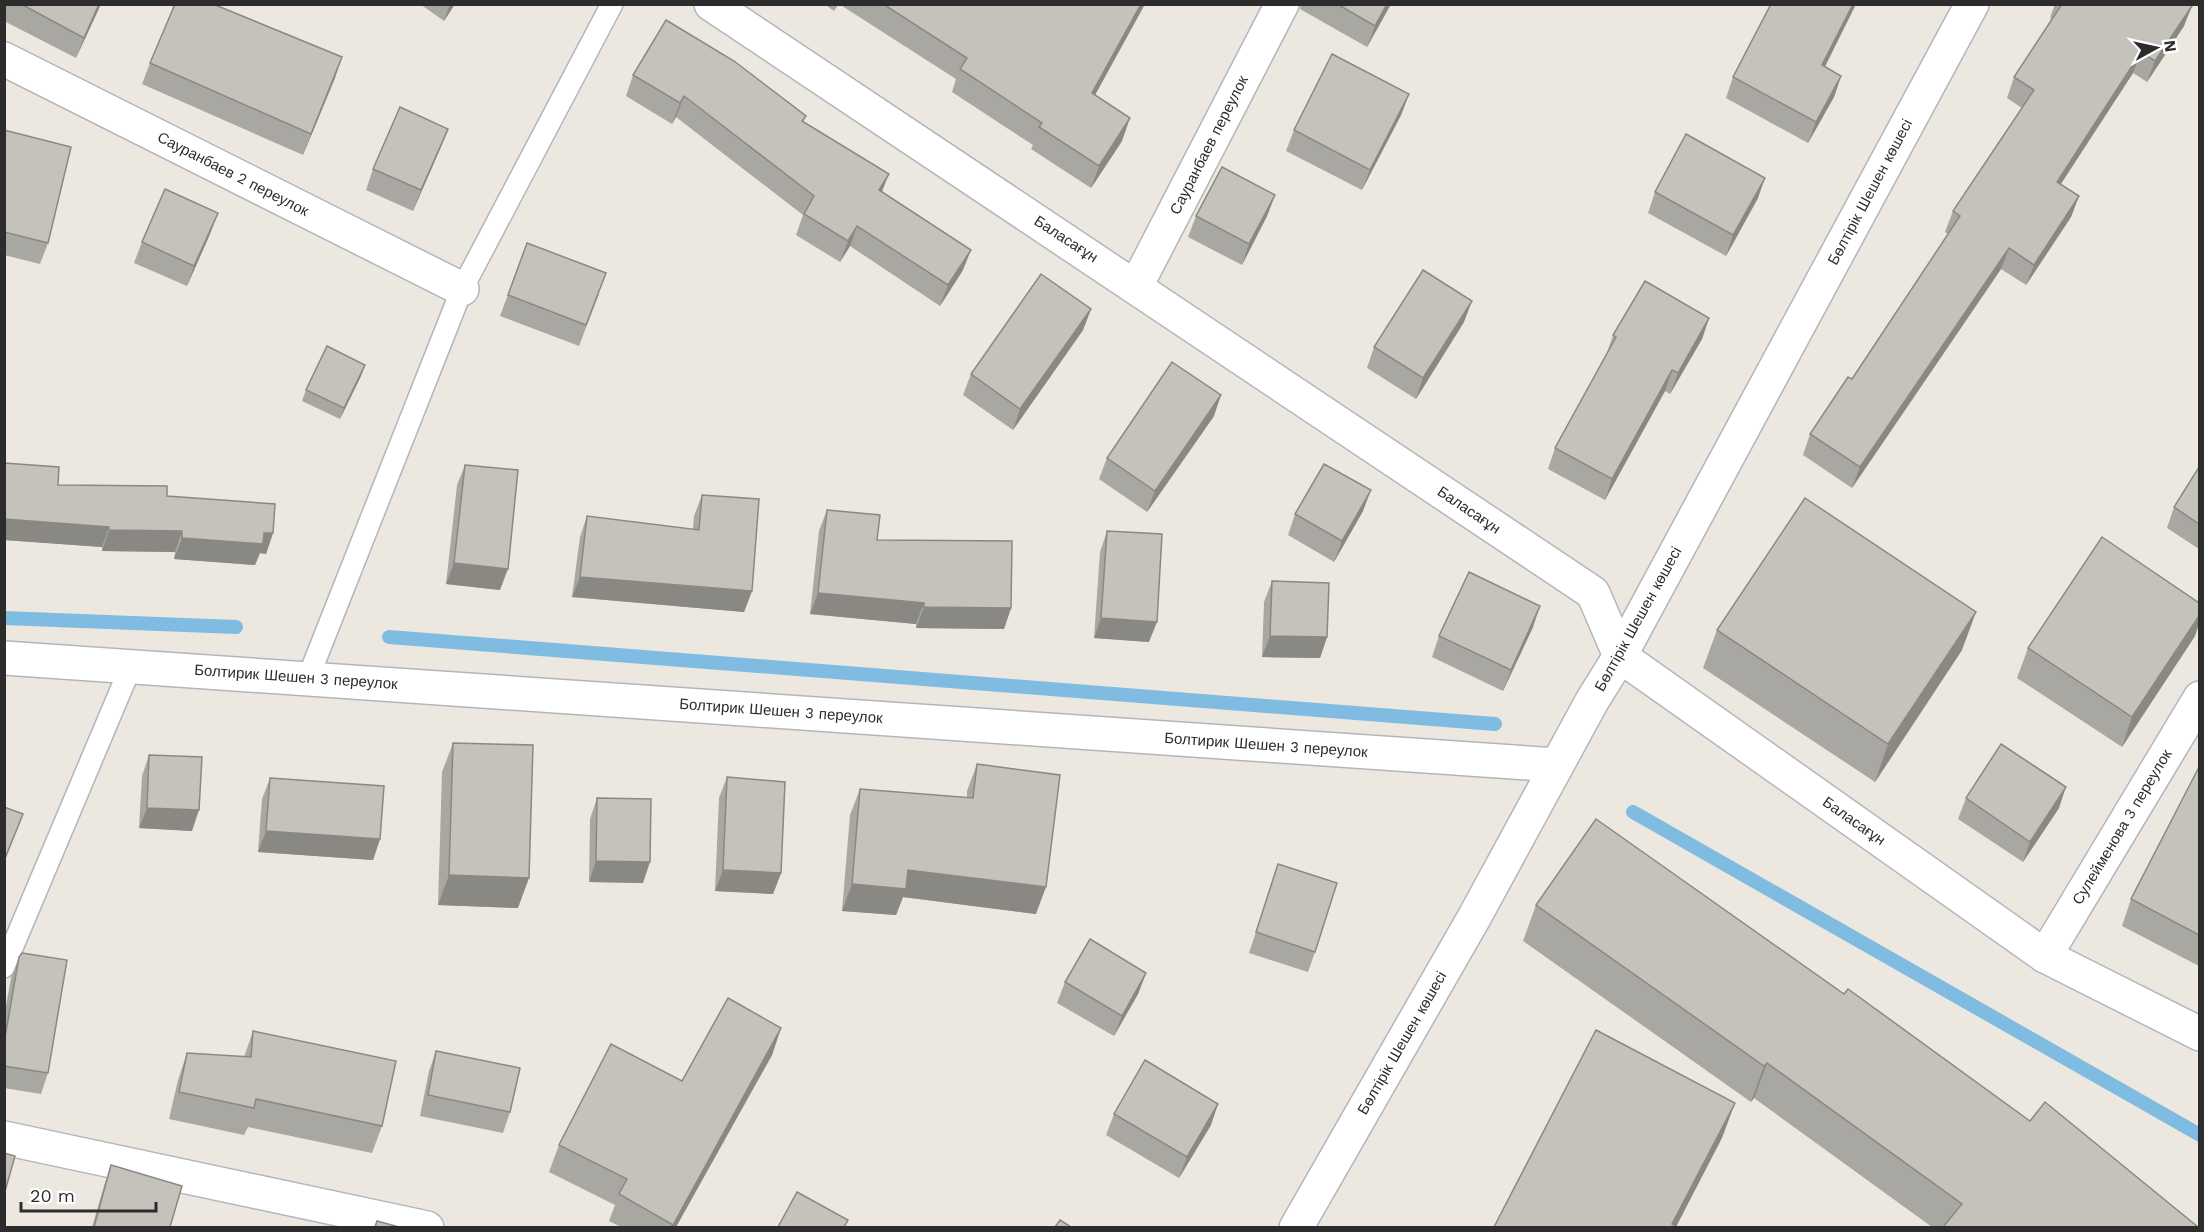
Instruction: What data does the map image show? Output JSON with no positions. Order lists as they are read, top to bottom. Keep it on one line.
{"streets":{"street":["Сауранбаев переулок","Сауранбаев 2 переулок","Бөлтірік Шешен көшесі","Баласағұн","Болтирик Шешен 3 переулок","Сулейменова 3 переулок"]},"crossings":[["Сауранбаев переулок","Баласағұн"],["Бөлтірік Шешен көшесі","Баласағұн"],["Бөлтірік Шешен көшесі","Болтирик Шешен 3 переулок"],["Баласағұн","Сулейменова 3 переулок"]],"scale_bar":"20 m","north":"right"}
